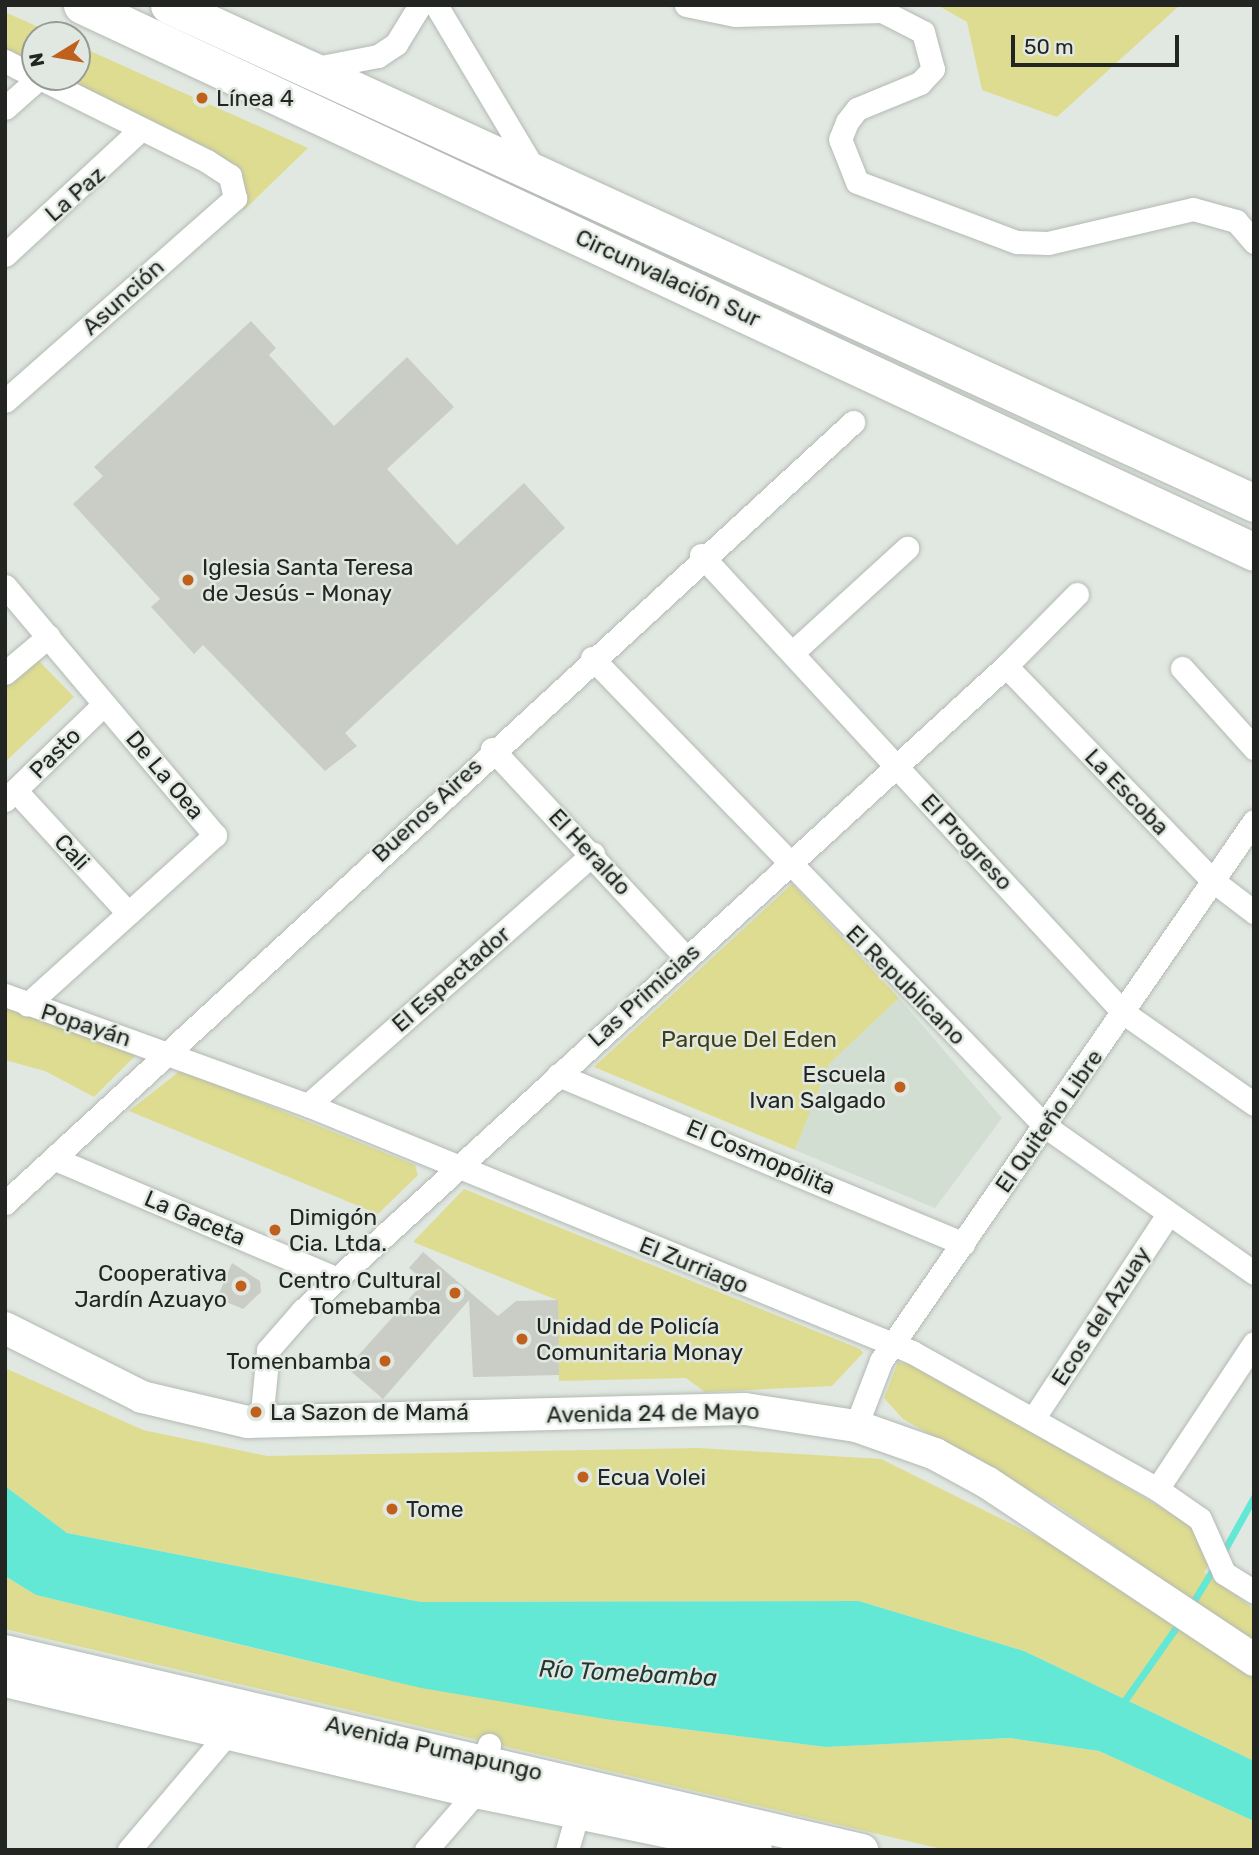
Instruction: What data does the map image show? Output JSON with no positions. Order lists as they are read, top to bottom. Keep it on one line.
{"streets":{"highway":["Circunvalación Sur"],"main road":["Avenida 24 de Mayo","Avenida Pumapungo"],"street":["La Paz","Asunción","Pasto","De La Oea","La Escoba","Buenos Aires","El Progreso","Cali","El Heraldo","El Espectador","El Republicano","Las Primicias","Popayán","El Quiteño Libre","El Cosmopólita","La Gaceta","El Zurriago","Ecos del Azuay"]},"crossings":[["La Paz","Asunción"],["Pasto","De La Oea"],["Pasto","Cali"],["De La Oea","Cali"],["De La Oea","Popayán"],["La Escoba","Las Primicias"],["La Escoba","El Quiteño Libre"],["Buenos Aires","El Progreso"],["Buenos Aires","El Heraldo"],["Buenos Aires","El Republicano"],["Buenos Aires","Popayán"],["Buenos Aires","La Gaceta"],["Buenos Aires","El Zurriago"],["El Progreso","Las Primicias"],["El Progreso","El Quiteño Libre"],["El Heraldo","El Espectador"],["El Heraldo","Las Primicias"],["El Espectador","El Zurriago"],["El Republicano","Las Primicias"],["El Republicano","El Quiteño Libre"],["El Republicano","Ecos del Azuay"],["Las Primicias","El Cosmopólita"],["Las Primicias","La Gaceta"],["Las Primicias","El Zurriago"],["Las Primicias","Avenida 24 de Mayo"],["Popayán","El Zurriago"],["El Quiteño Libre","El Cosmopólita"],["El Quiteño Libre","El Zurriago"],["El Quiteño Libre","Avenida 24 de Mayo"],["El Zurriago","Ecos del Azuay"]],"water":["Río Tomebamba"],"parks":["Parque Del Eden"],"places":["Línea 4","Iglesia Santa Teresa de Jesús - Monay","Escuela Ivan Salgado","Dimigón Cia. Ltda.","Cooperativa Jardín Azuayo","Centro Cultural Tomebamba","Unidad de Policía Comunitaria Monay","Tomenbamba","La Sazon de Mamá","Ecua Volei","Tome"],"scale_bar":"50 m","north":"left"}
